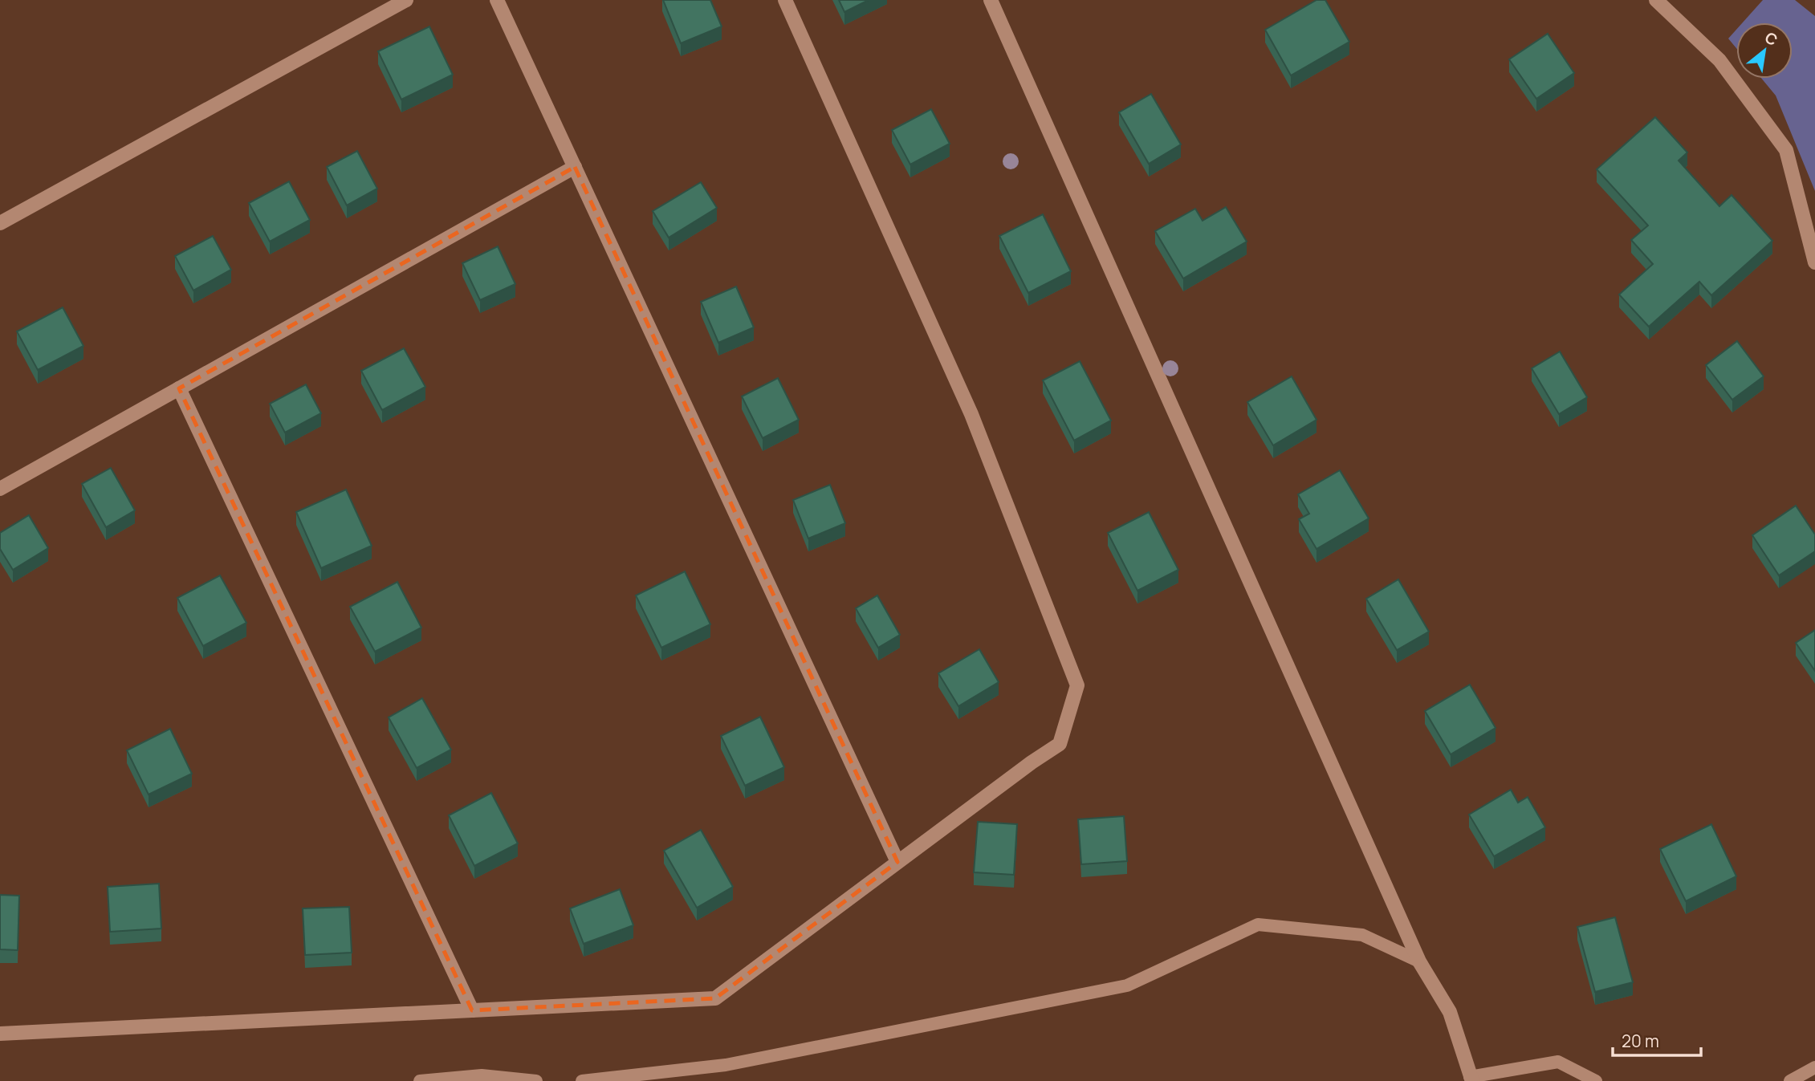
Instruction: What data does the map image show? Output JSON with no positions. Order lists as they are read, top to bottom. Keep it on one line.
{"scale_bar":"20 m","north":"top right"}
